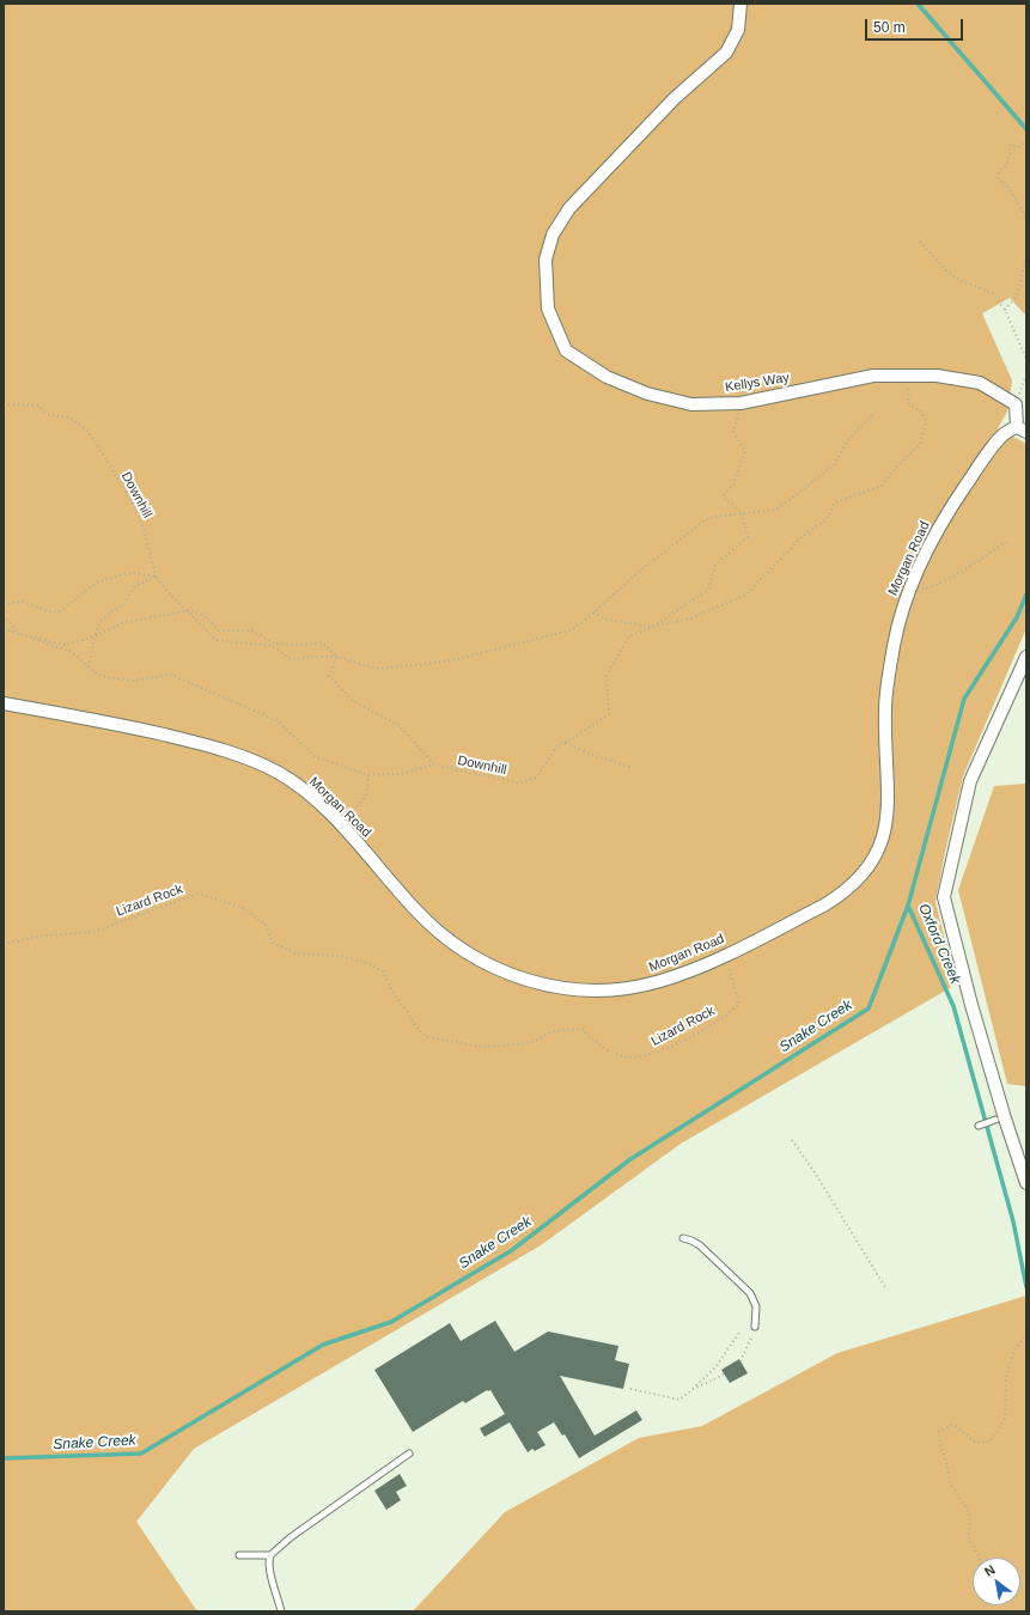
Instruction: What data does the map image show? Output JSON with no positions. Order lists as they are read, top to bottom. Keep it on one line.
{"streets":{"street":["Kellys Way","Morgan Road"],"path":["Downhill","Lizard Rock"]},"crossings":[["Morgan Road","Lizard Rock"]],"water":["Oxford Creek","Snake Creek"],"scale_bar":"50 m","north":"top left"}
